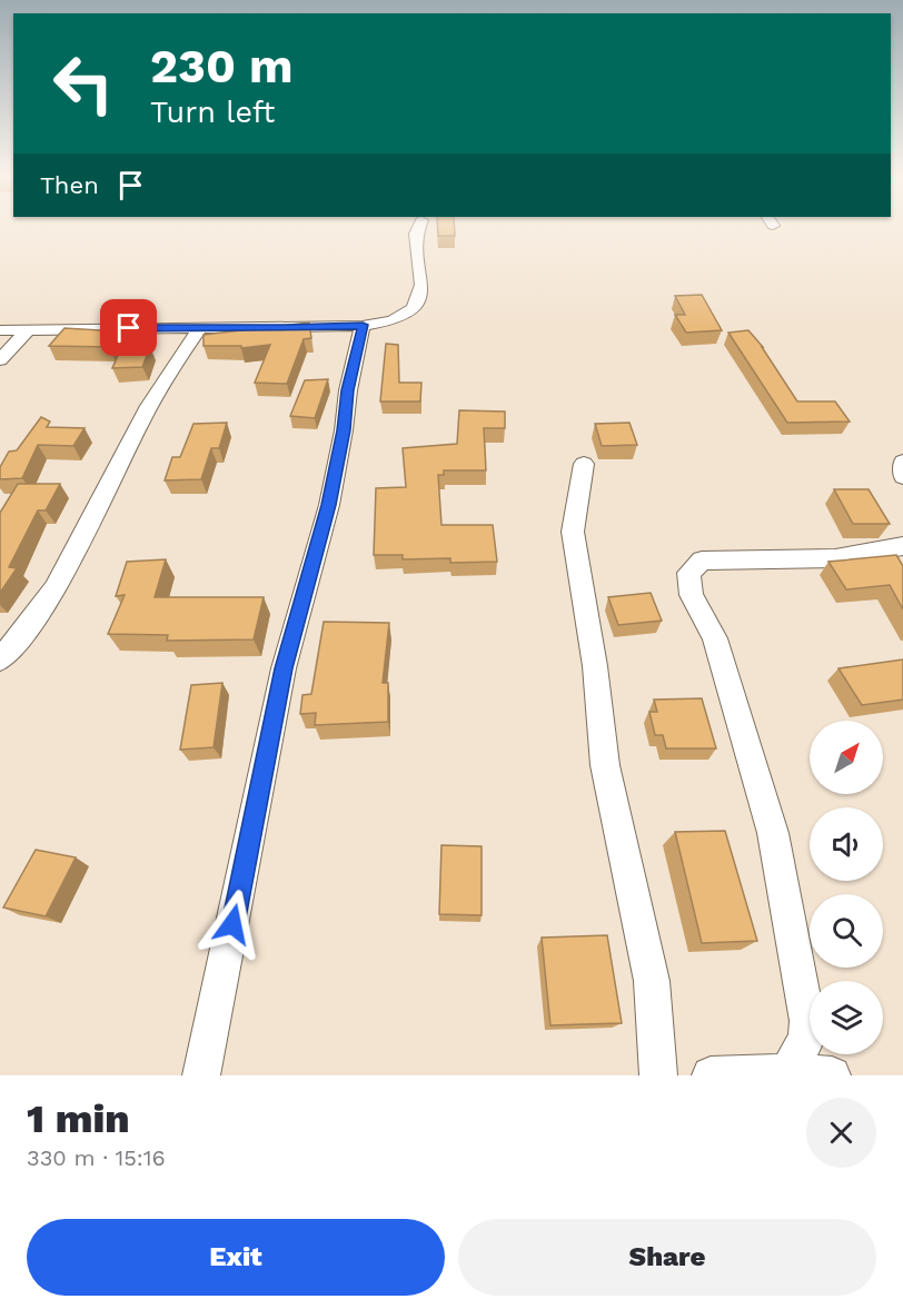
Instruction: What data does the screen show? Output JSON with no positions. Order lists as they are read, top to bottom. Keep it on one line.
{"north":"top right","page":{"turn":["230 m","Turn left"],"then":"Then","heading":["1 min","330 m · 15:16"],"buttons":["Exit","Share"]}}
